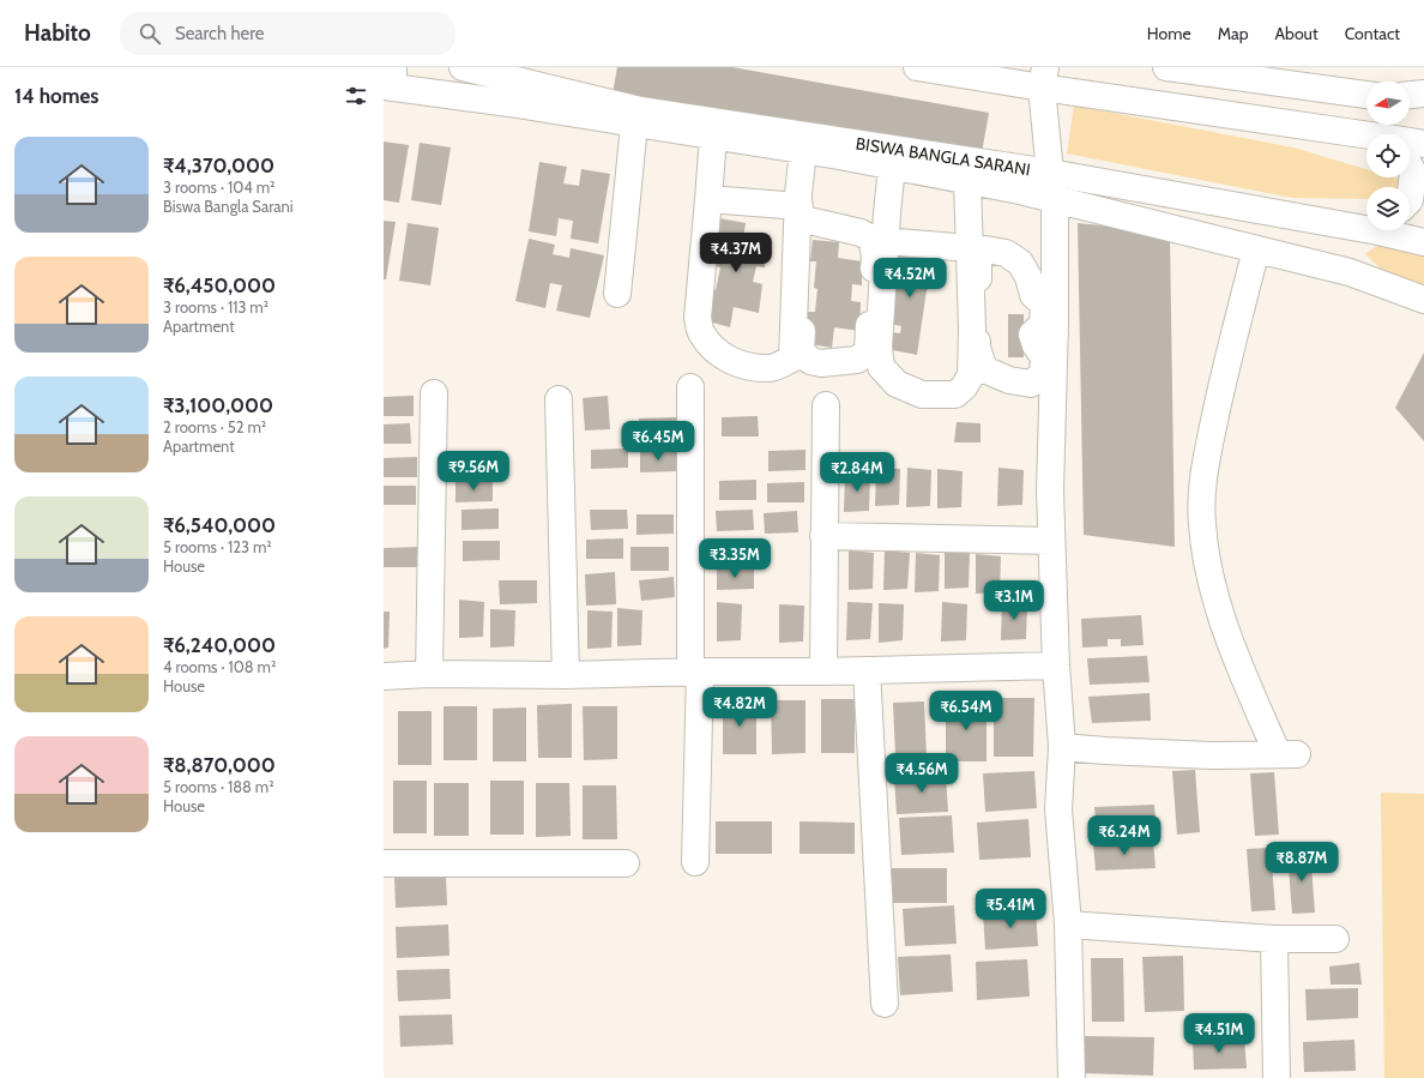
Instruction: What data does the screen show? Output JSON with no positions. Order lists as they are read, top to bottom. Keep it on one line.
{"streets":{"street":["BISWA BANGLA SARANI"]},"north":"left","page":{"header":"Habito","search":"Search here","nav":["Home","Map","About","Contact"],"heading":"14 homes","list":[{"name":"₹4,370,000","note":"3 rooms · 104 m² · Biswa Bangla Sarani"},{"name":"₹6,450,000","note":"3 rooms · 113 m² · Apartment"},{"name":"₹3,100,000","note":"2 rooms · 52 m² · Apartment"},{"name":"₹6,540,000","note":"5 rooms · 123 m² · House"},{"name":"₹6,240,000","note":"4 rooms · 108 m² · House"},{"name":"₹8,870,000","note":"5 rooms · 188 m² · House"}],"price":["₹4.37M","₹4.52M","₹6.45M","₹9.56M","₹2.84M","₹3.35M","₹3.1M","₹4.82M","₹6.54M","₹4.56M","₹6.24M","₹8.87M","₹5.41M","₹4.51M"]}}
